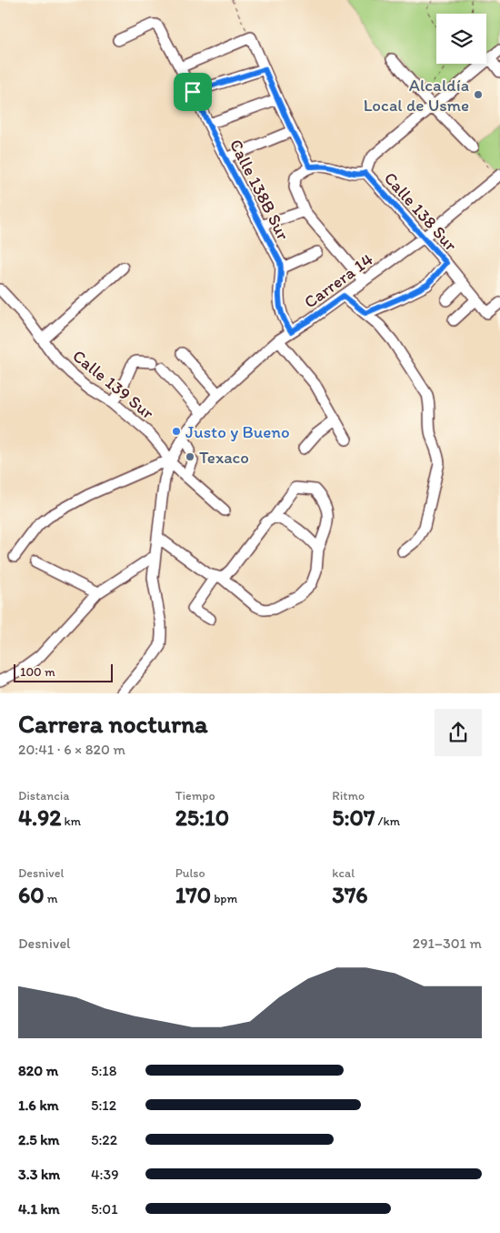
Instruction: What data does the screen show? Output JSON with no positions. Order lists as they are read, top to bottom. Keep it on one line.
{"streets":{"street":["Calle 138B Sur","Calle 138 Sur","Carrera 14","Calle 139 Sur"]},"crossings":[["Calle 138B Sur","Carrera 14"],["Calle 138 Sur","Carrera 14"],["Carrera 14","Calle 139 Sur"]],"places":["Alcaldía Local de Usme","Justo y Bueno","Texaco"],"scale_bar":"100 m","page":{"scale":"100 m","heading":["Carrera nocturna","20:41 · 6 × 820 m"],"stats":[["Distancia","4.92 km"],["Tiempo","25:10"],["Ritmo","5:07 /km"],["Desnivel","60 m"],["Pulso","170 bpm"],["kcal","376"]],"chart":["Desnivel","291–301 m"],"list":[{"name":"820 m","note":"5:18"},{"name":"1.6 km","note":"5:12"},{"name":"2.5 km","note":"5:22"},{"name":"3.3 km","note":"4:39"},{"name":"4.1 km","note":"5:01"}]}}
